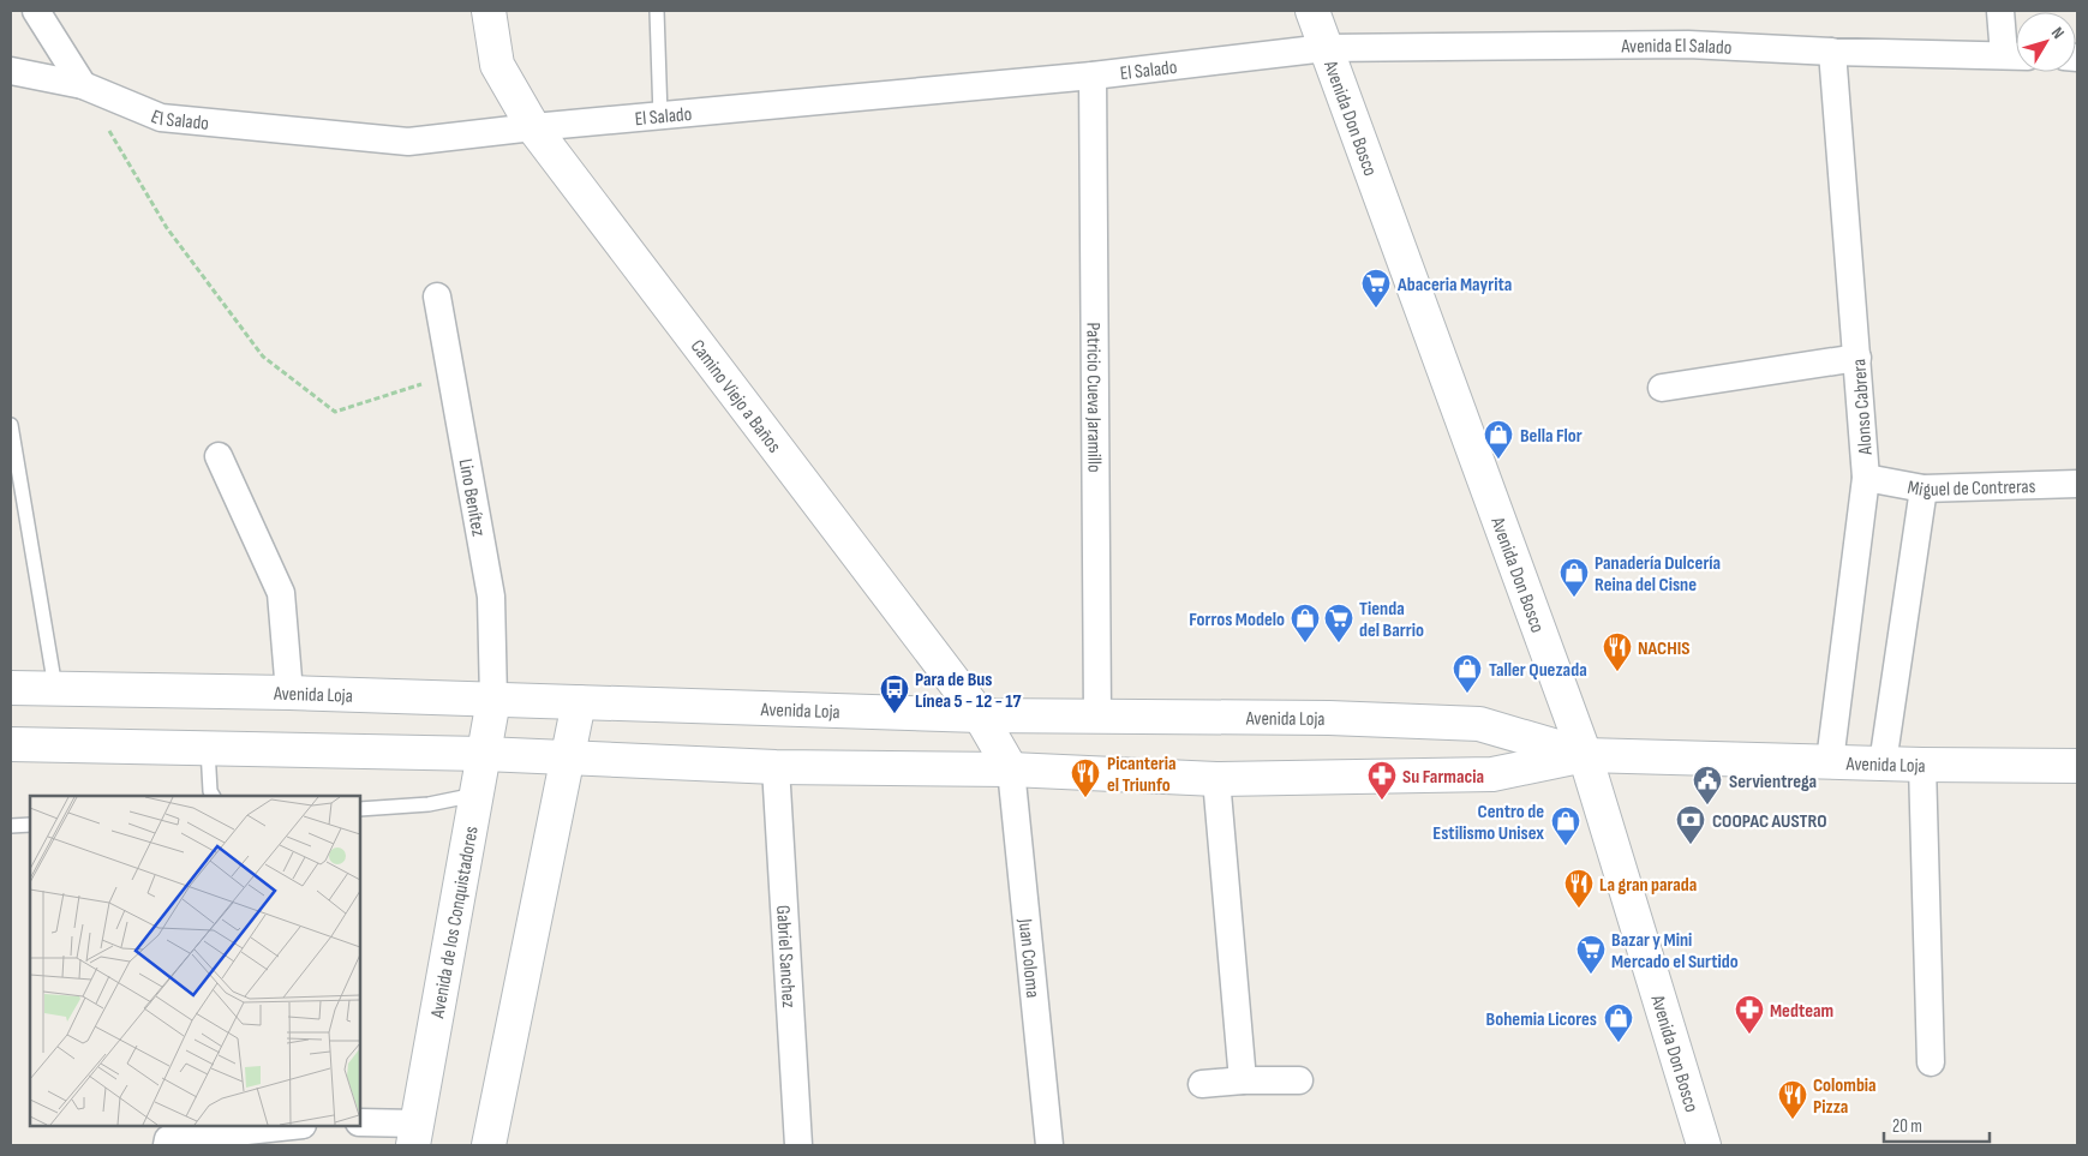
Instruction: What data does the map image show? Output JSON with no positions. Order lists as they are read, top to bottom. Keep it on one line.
{"streets":{"main road":["Avenida Don Bosco","Camino Viejo a Baños","Avenida Loja","Avenida de los Conquistadores"],"street":["Avenida El Salado","El Salado","Patricio Cueva Jaramillo","Alonso Cabrera","Miguel de Contreras","Lino Benítez","Gabriel Sanchez","Juan Coloma"]},"crossings":[["Avenida El Salado","El Salado"],["Avenida El Salado","Avenida Don Bosco"],["Avenida El Salado","Alonso Cabrera"],["El Salado","Avenida Don Bosco"],["El Salado","Camino Viejo a Baños"],["El Salado","Patricio Cueva Jaramillo"],["Avenida Don Bosco","Avenida Loja"],["Camino Viejo a Baños","Avenida Loja"],["Camino Viejo a Baños","Juan Coloma"],["Patricio Cueva Jaramillo","Avenida Loja"],["Alonso Cabrera","Miguel de Contreras"],["Alonso Cabrera","Avenida Loja"],["Lino Benítez","Avenida Loja"],["Lino Benítez","Avenida de los Conquistadores"],["Avenida Loja","Avenida de los Conquistadores"],["Avenida Loja","Gabriel Sanchez"],["Avenida Loja","Juan Coloma"]],"places":{"supermarket":["Abaceria Mayrita","Tienda del Barrio","Bazar y Mini Mercado el Surtido"],"shop":["Bella Flor","Panadería Dulcería Reina del Cisne","Forros Modelo","Taller Quezada","Centro de Estilismo Unisex","Bohemia Licores"],"restaurant":["NACHIS","Picanteria el Triunfo","La gran parada","Colombia Pizza"],"bus stop":["Para de Bus Línea 5 - 12 - 17"],"pharmacy":["Su Farmacia","Medteam"],"public building":["Servientrega"],"bank":["COOPAC AUSTRO"]},"scale_bar":"20 m","north":"top right"}
